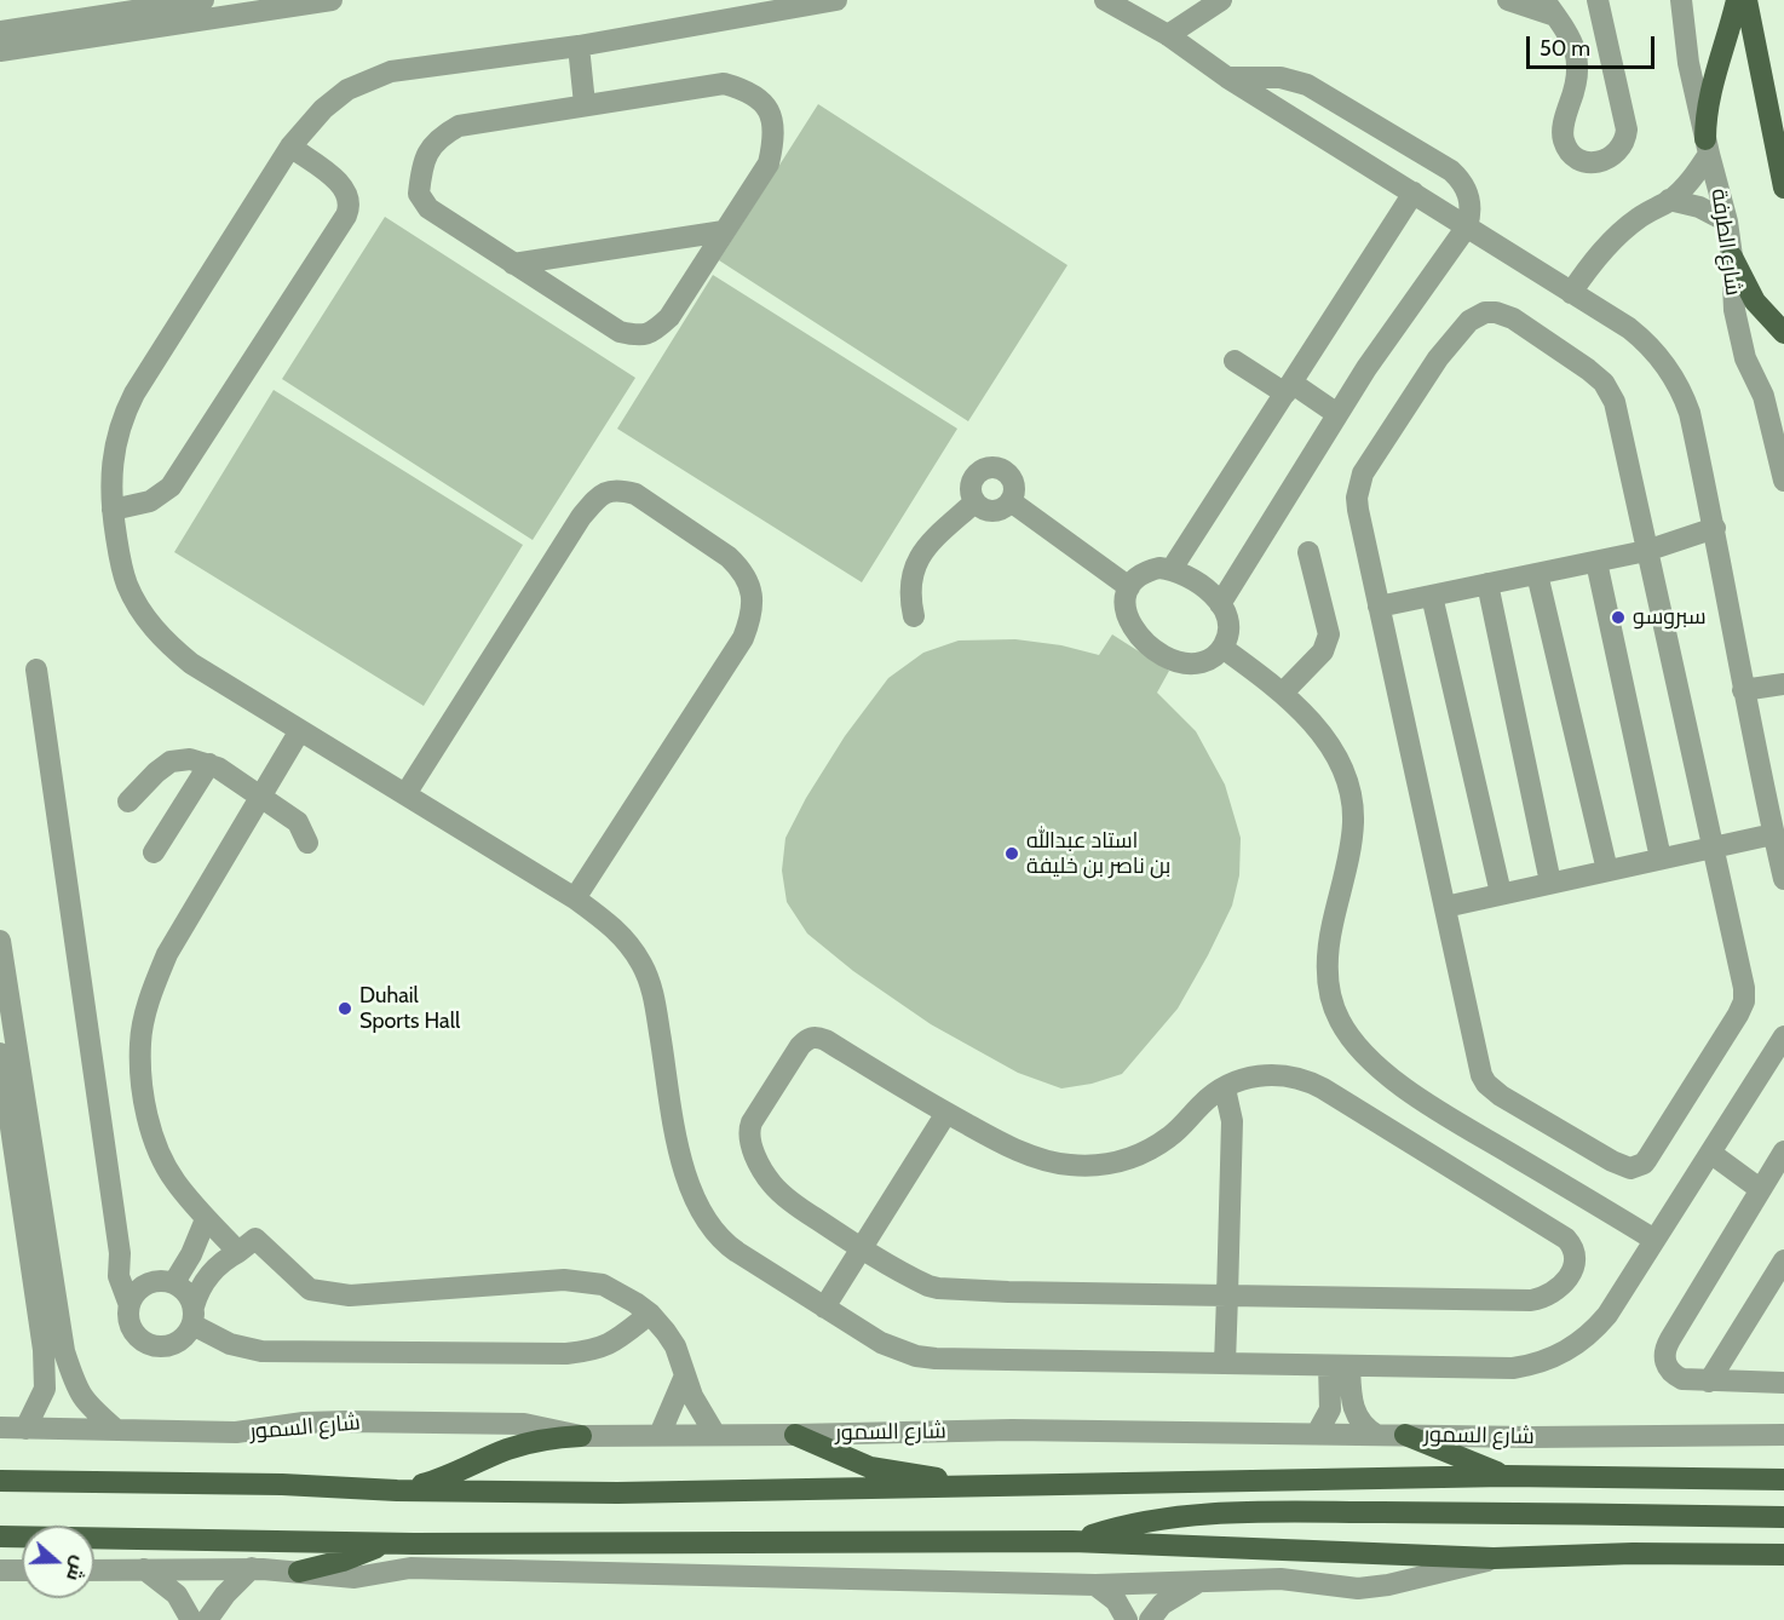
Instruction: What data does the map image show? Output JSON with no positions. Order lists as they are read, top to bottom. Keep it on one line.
{"streets":{"main road":["شارع السمور"],"street":["شارع الطرفة"]},"places":["سبروسو","استاد عبدالله بن ناصر بن خليفة","Duhail Sports Hall"],"scale_bar":"50 m","north":"right"}
